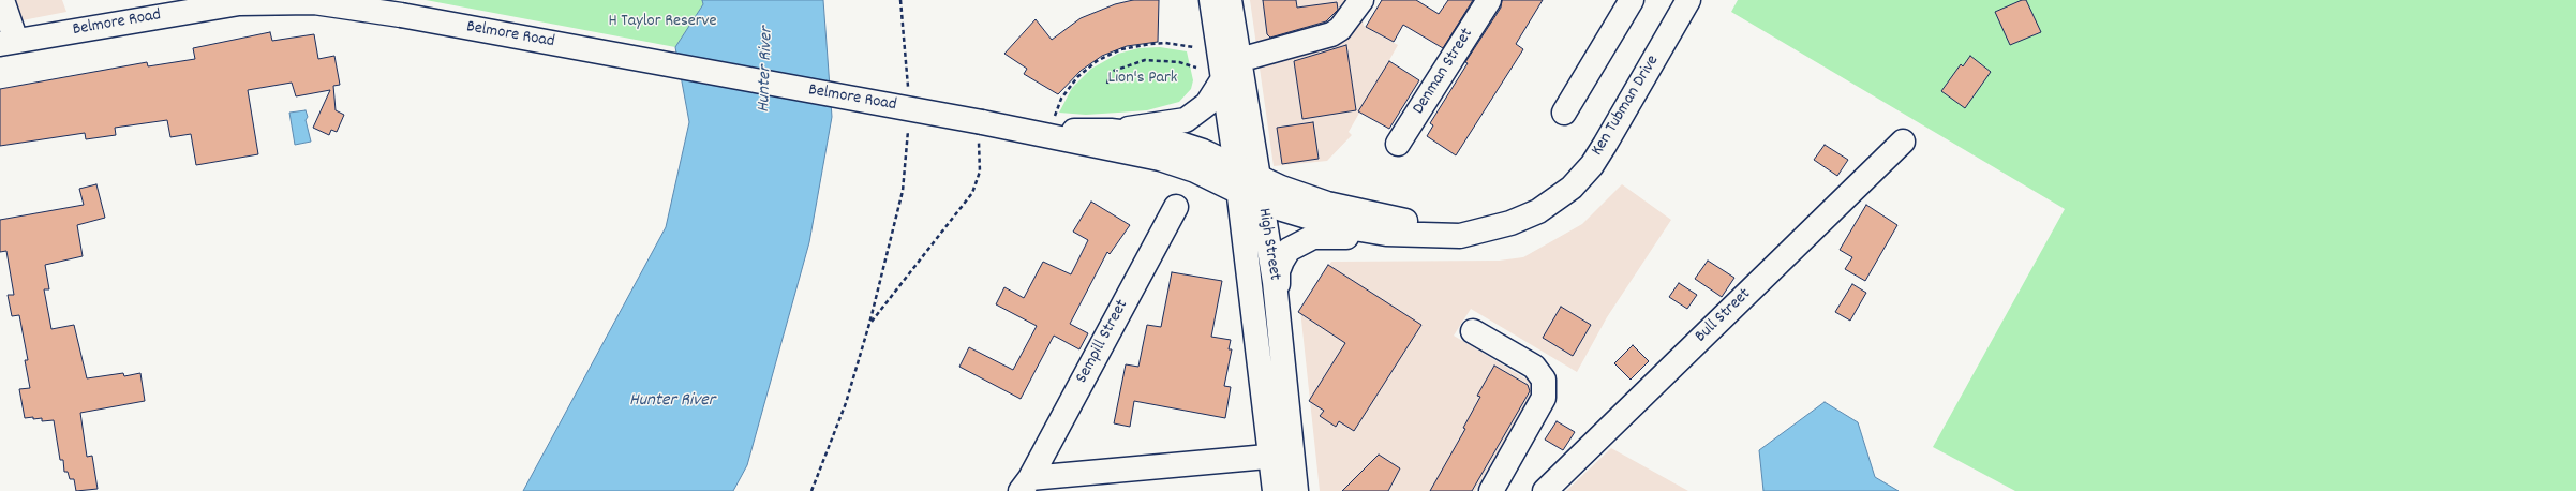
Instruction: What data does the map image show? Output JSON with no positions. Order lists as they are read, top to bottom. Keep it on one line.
{"streets":{"main road":["Belmore Road","Denman Street","Ken Tubman Drive","High Street","Bull Street","Sempill Street"]},"crossings":[["Belmore Road","Ken Tubman Drive"],["Belmore Road","High Street"],["Ken Tubman Drive","High Street"],["High Street","Sempill Street"]],"water":["Hunter River"],"parks":["H Taylor Reserve","Lion's Park"]}
